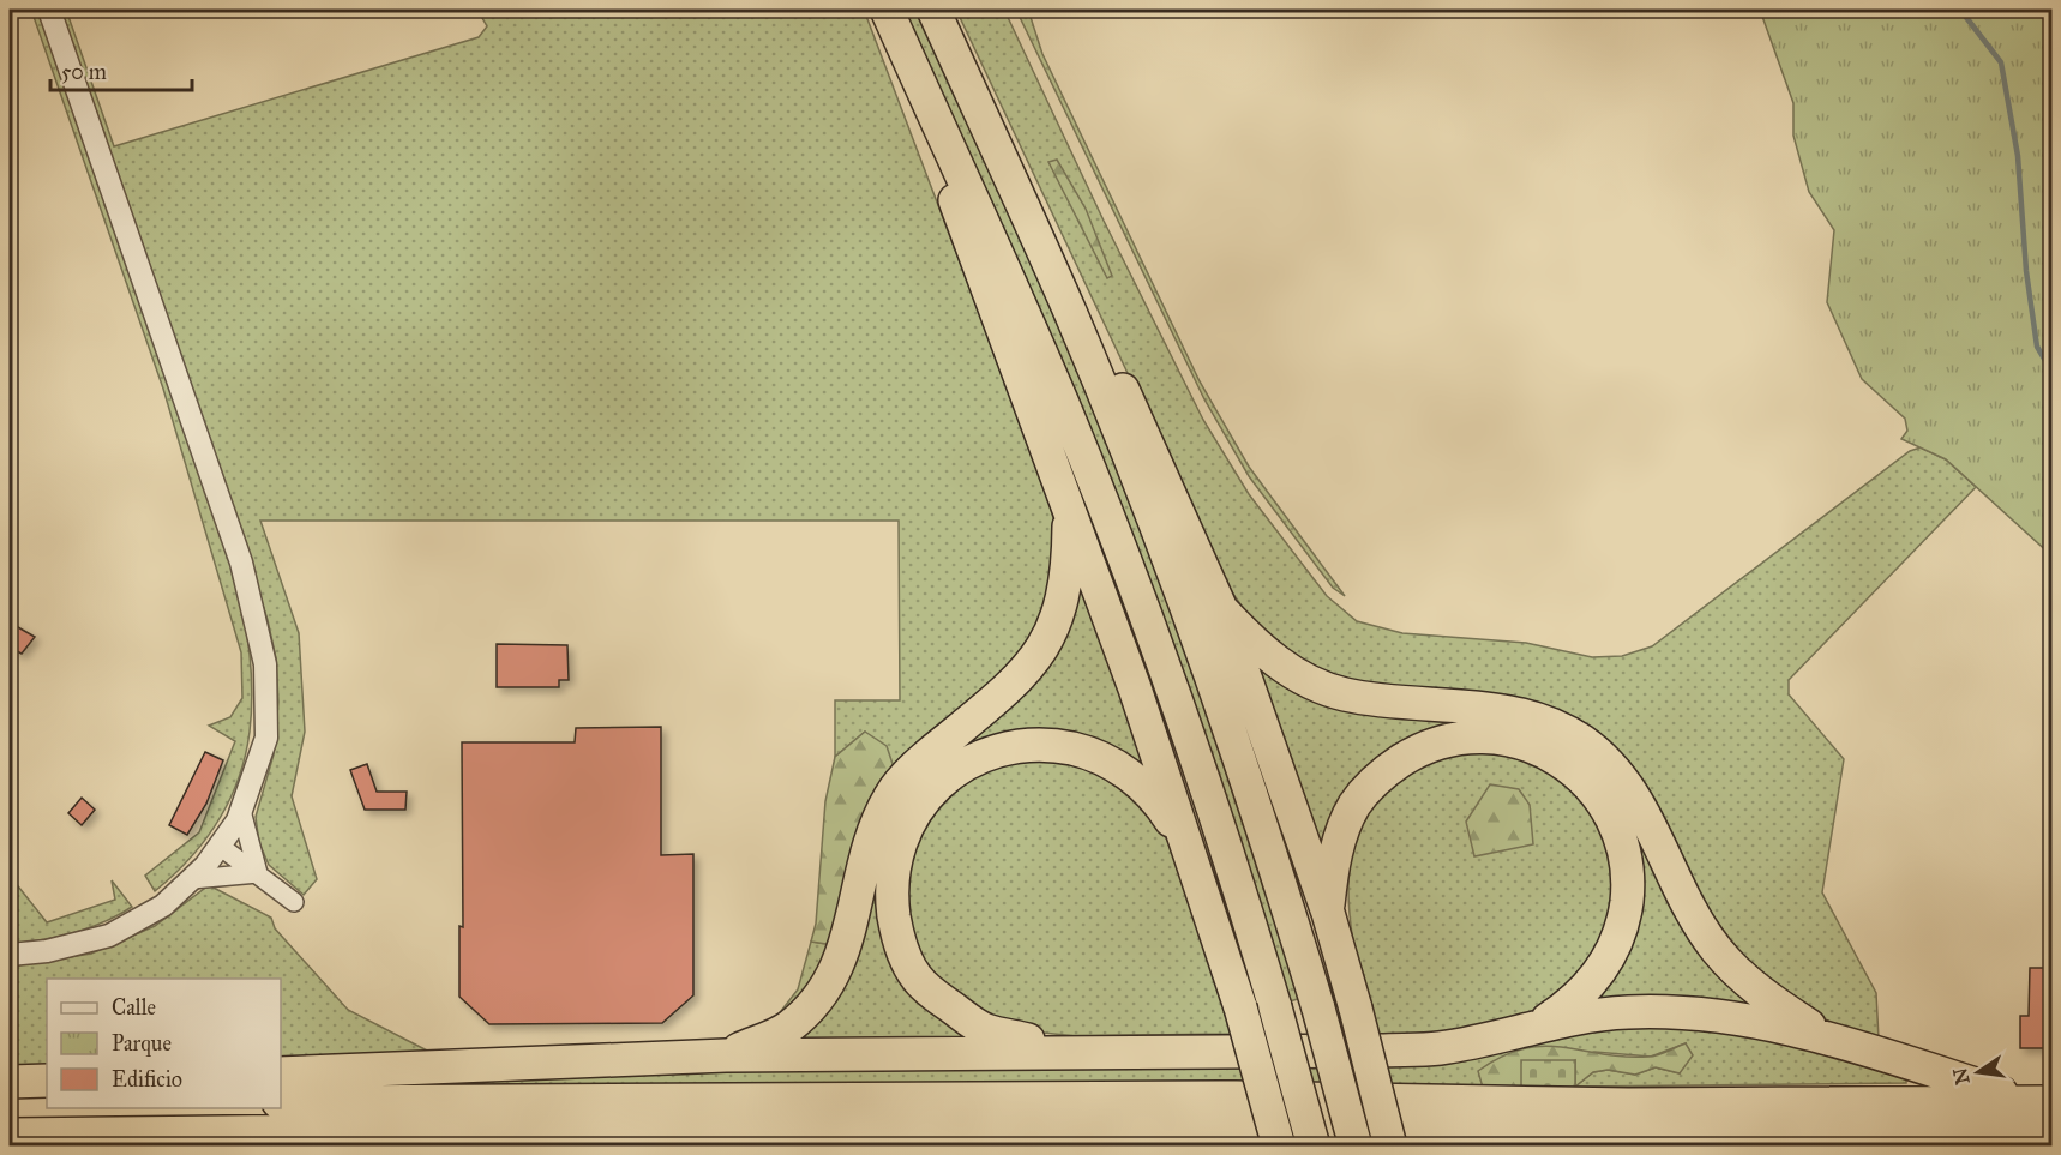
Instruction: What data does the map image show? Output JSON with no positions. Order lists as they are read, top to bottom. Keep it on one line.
{"legend":["Calle","Parque","Edificio"],"scale_bar":"50 m","north":"left"}
